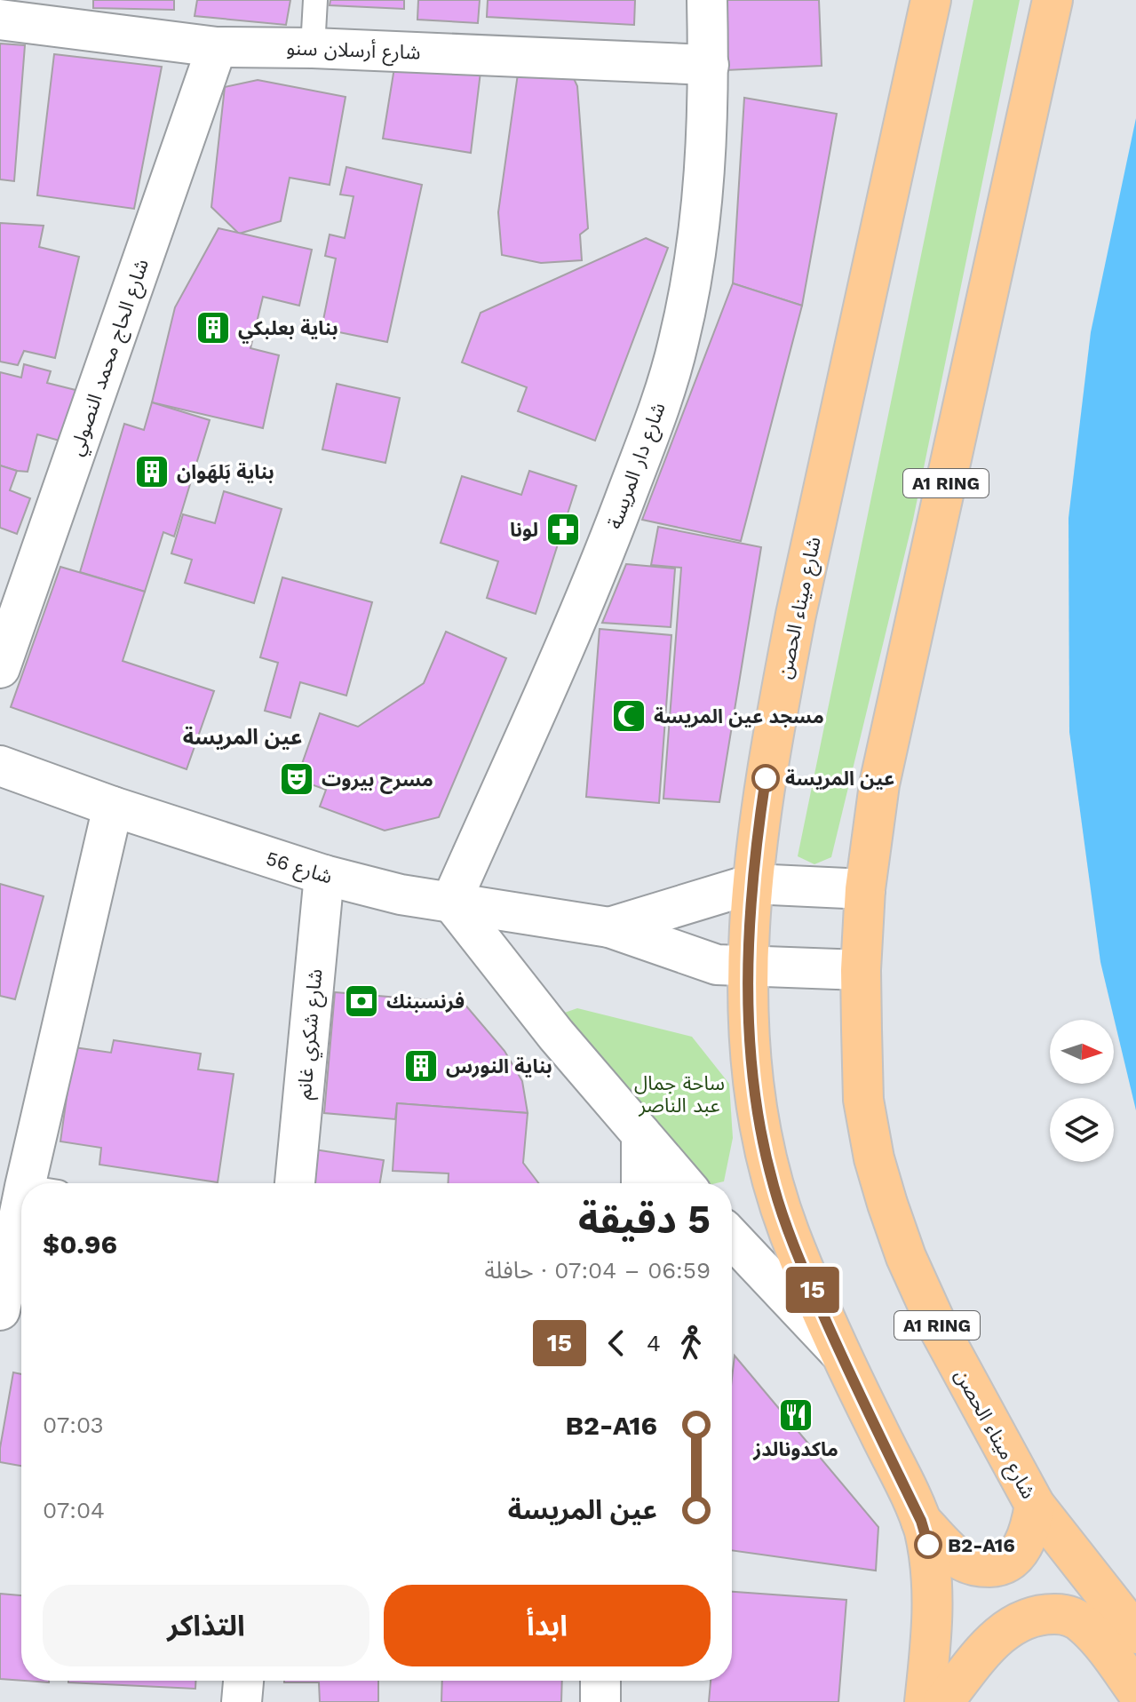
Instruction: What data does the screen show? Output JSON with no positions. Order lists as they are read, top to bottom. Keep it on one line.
{"streets":{"highway":["A1 RING","شارع ميناء الحصن"],"street":["شارع أرسلان سنو","شارع الحاج محمد النصولي","شارع دار المريسة","شارع 56","شارع شكري غانم"]},"crossings":[["شارع أرسلان سنو","شارع الحاج محمد النصولي"],["شارع أرسلان سنو","شارع دار المريسة"],["شارع دار المريسة","شارع 56"],["شارع ميناء الحصن","شارع 56"],["شارع 56","شارع شكري غانم"]],"districts":["عين المريسة"],"parks":["ساحة جمال عبد الناصر"],"places":{"building":["بناية بعلبكي","بناية بَلهَوان","بناية النورس"],"pharmacy":["لونا"],"mosque":["مسجد عين المريسة"],"other":["عين المريسة","B2-A16"],"theatre":["مسرح بيروت"],"bank":["فرنسبنك"],"restaurant":["ماكدونالدز"]},"lines":["bus line 15"],"north":"right","page":{"on_map":"15","heading":["5 دقيقة","06:59 – 07:04 · حافلة","$0.96"],"legs":["4","15"],"list":[{"name":"B2-A16","value":"07:03"},{"name":"عين المريسة","value":"07:04"}],"buttons":["ابدأ","التذاكر"]}}
